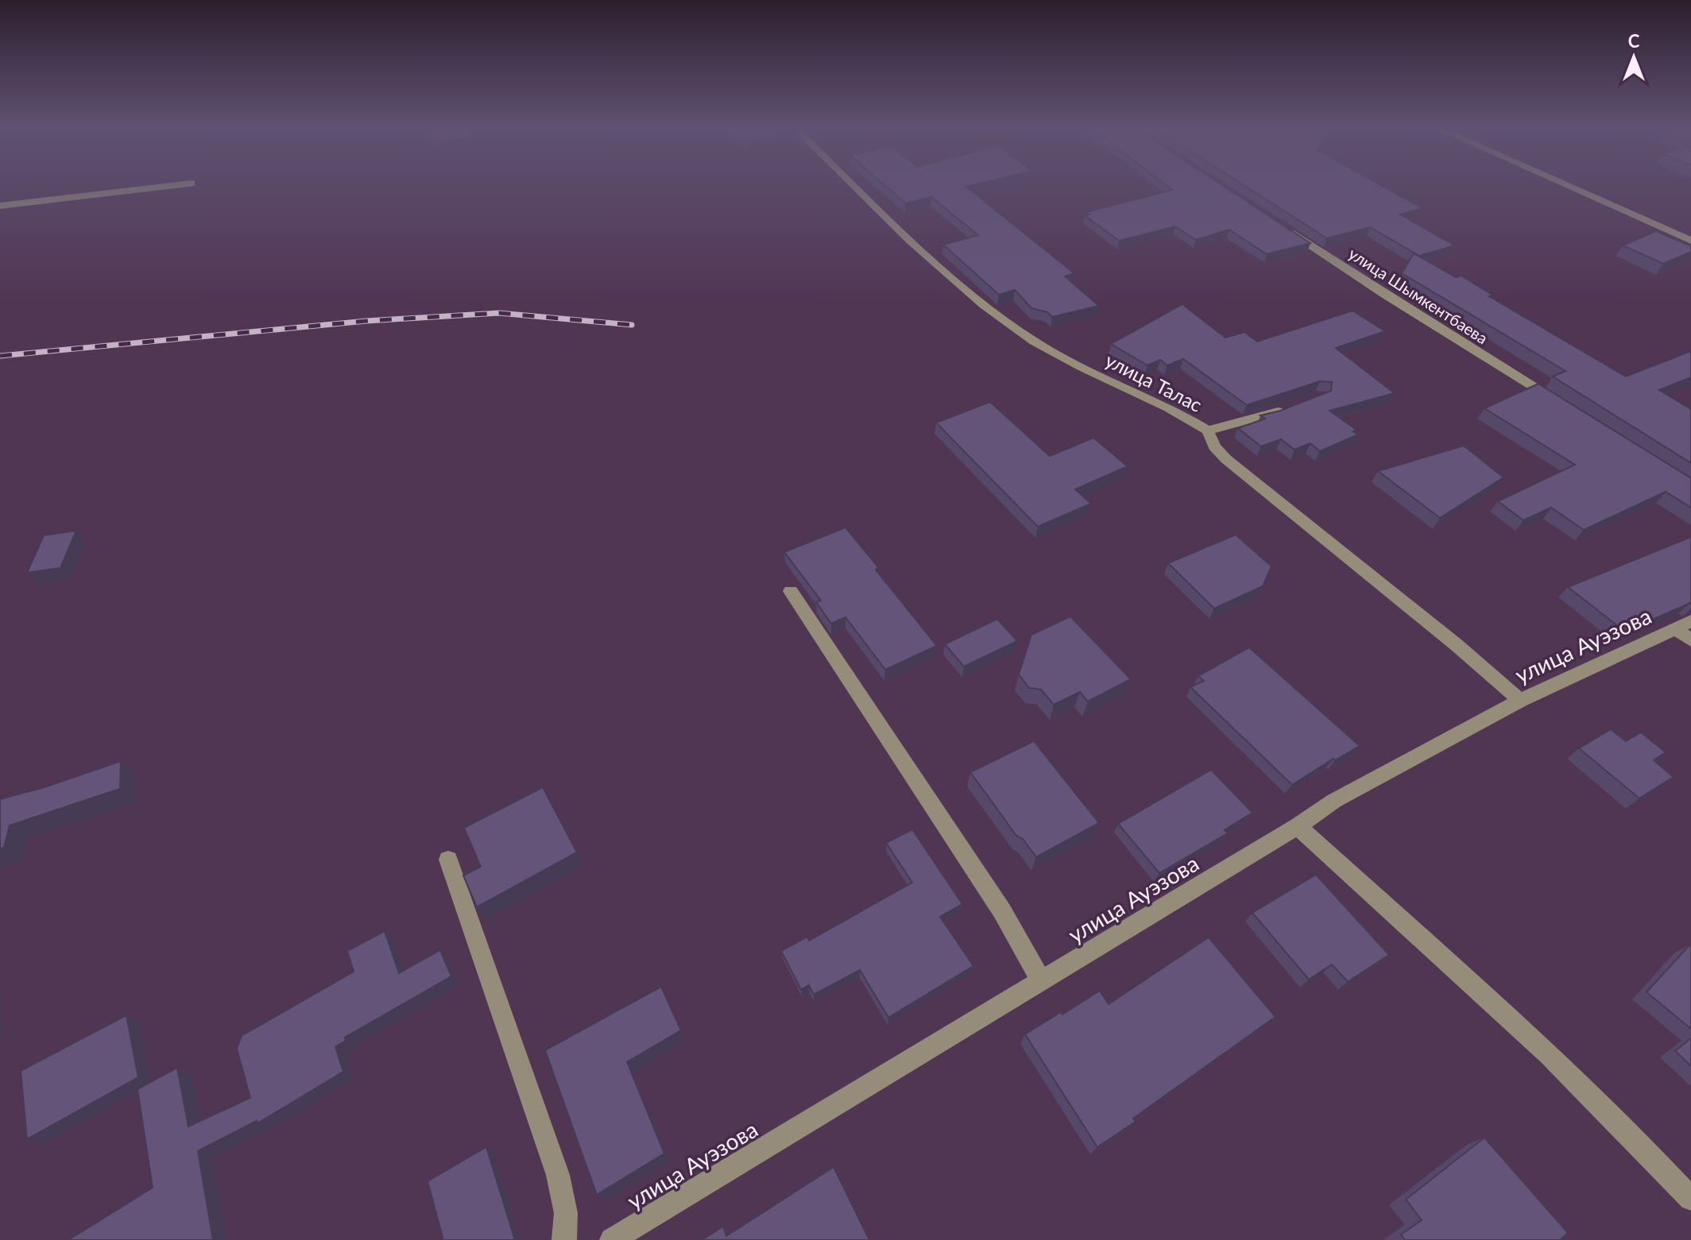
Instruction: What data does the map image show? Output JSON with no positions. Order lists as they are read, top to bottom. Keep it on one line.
{"streets":{"street":["улица Шымкентбаева","улица Талас","улица Ауэзова"]},"crossings":[["улица Талас","улица Ауэзова"]],"north":"top"}
